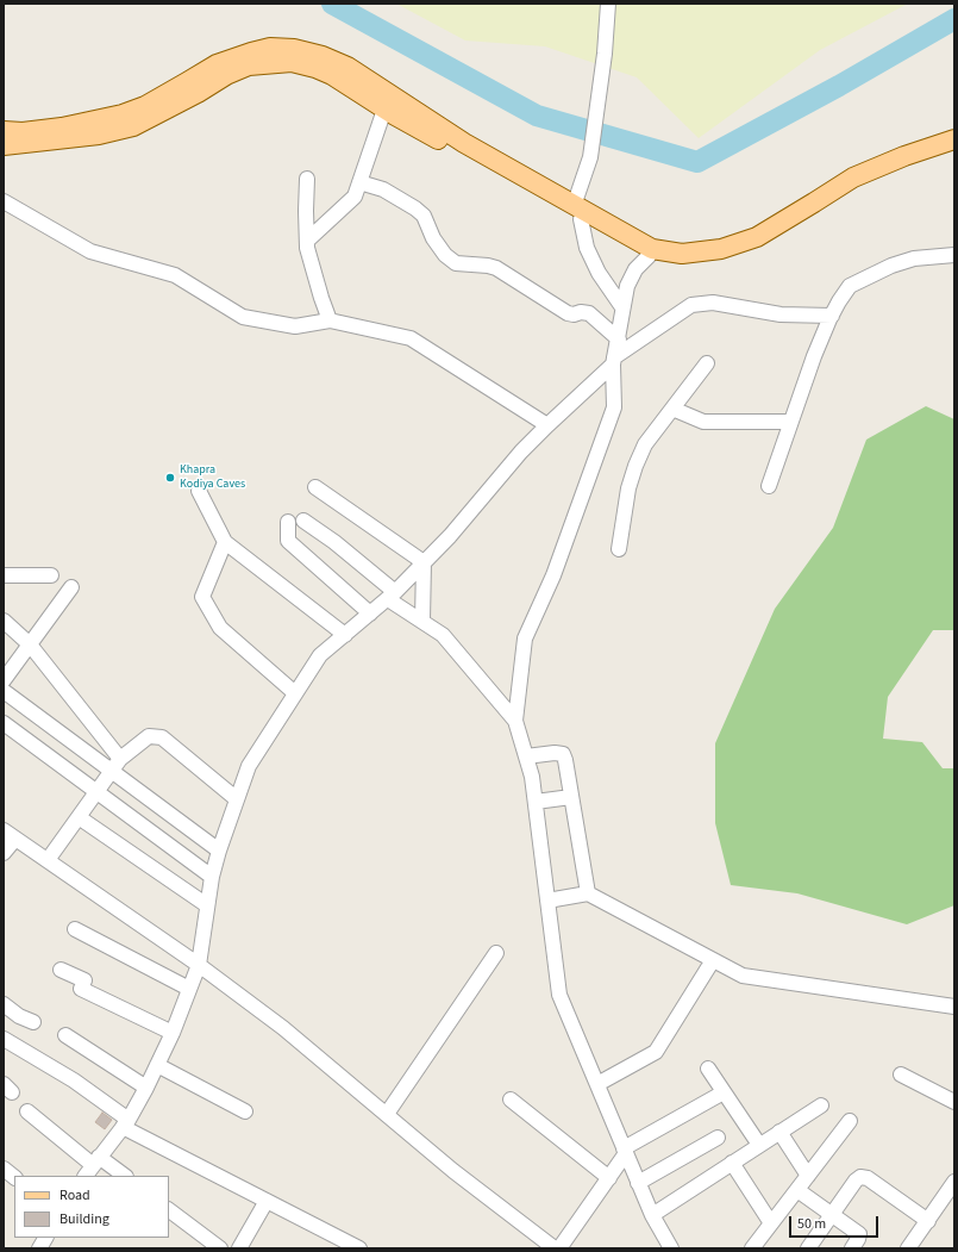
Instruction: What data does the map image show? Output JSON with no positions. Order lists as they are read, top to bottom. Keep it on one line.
{"places":["Khapra Kodiya Caves"],"legend":["Road","Building"],"scale_bar":"50 m"}
